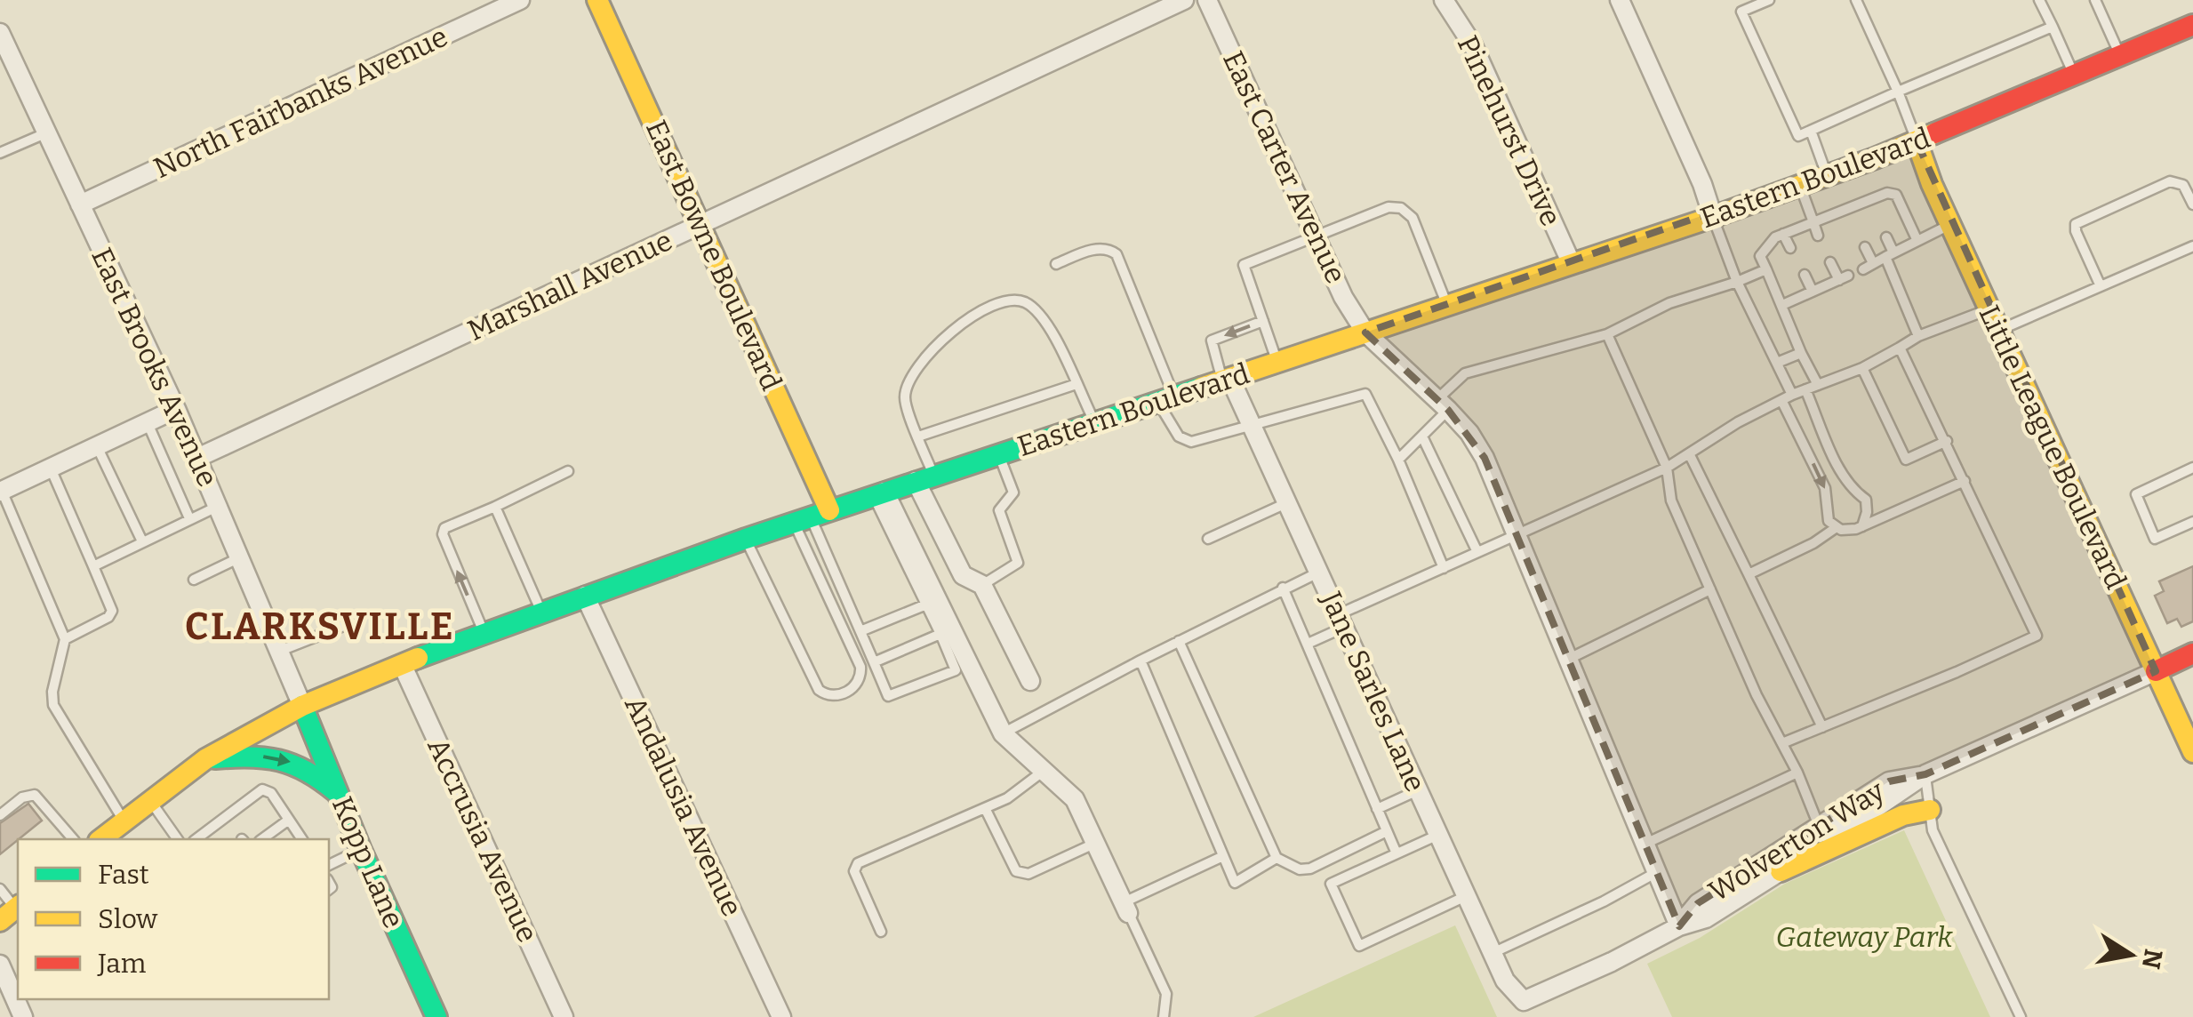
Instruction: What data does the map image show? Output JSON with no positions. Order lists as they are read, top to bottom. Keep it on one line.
{"streets":{"main road":["Eastern Boulevard","East Bowne Boulevard","Little League Boulevard","Kopp Lane"],"street":["North Fairbanks Avenue","Pinehurst Drive","East Carter Avenue","Marshall Avenue","East Brooks Avenue","Jane Sarles Lane","Andalusia Avenue","Accrusia Avenue","Wolverton Way"]},"crossings":[["North Fairbanks Avenue","East Brooks Avenue"],["Pinehurst Drive","Eastern Boulevard"],["East Carter Avenue","Eastern Boulevard"],["East Carter Avenue","Wolverton Way"],["Eastern Boulevard","East Bowne Boulevard"],["Eastern Boulevard","East Brooks Avenue"],["Eastern Boulevard","Little League Boulevard"],["Eastern Boulevard","Jane Sarles Lane"],["Eastern Boulevard","Andalusia Avenue"],["Eastern Boulevard","Accrusia Avenue"],["Eastern Boulevard","Kopp Lane"],["East Bowne Boulevard","Marshall Avenue"],["Marshall Avenue","East Brooks Avenue"],["East Brooks Avenue","Kopp Lane"],["Little League Boulevard","Wolverton Way"],["Jane Sarles Lane","Wolverton Way"]],"districts":["CLARKSVILLE"],"parks":["Gateway Park"],"legend":["Fast","Slow","Jam"],"north":"right"}
